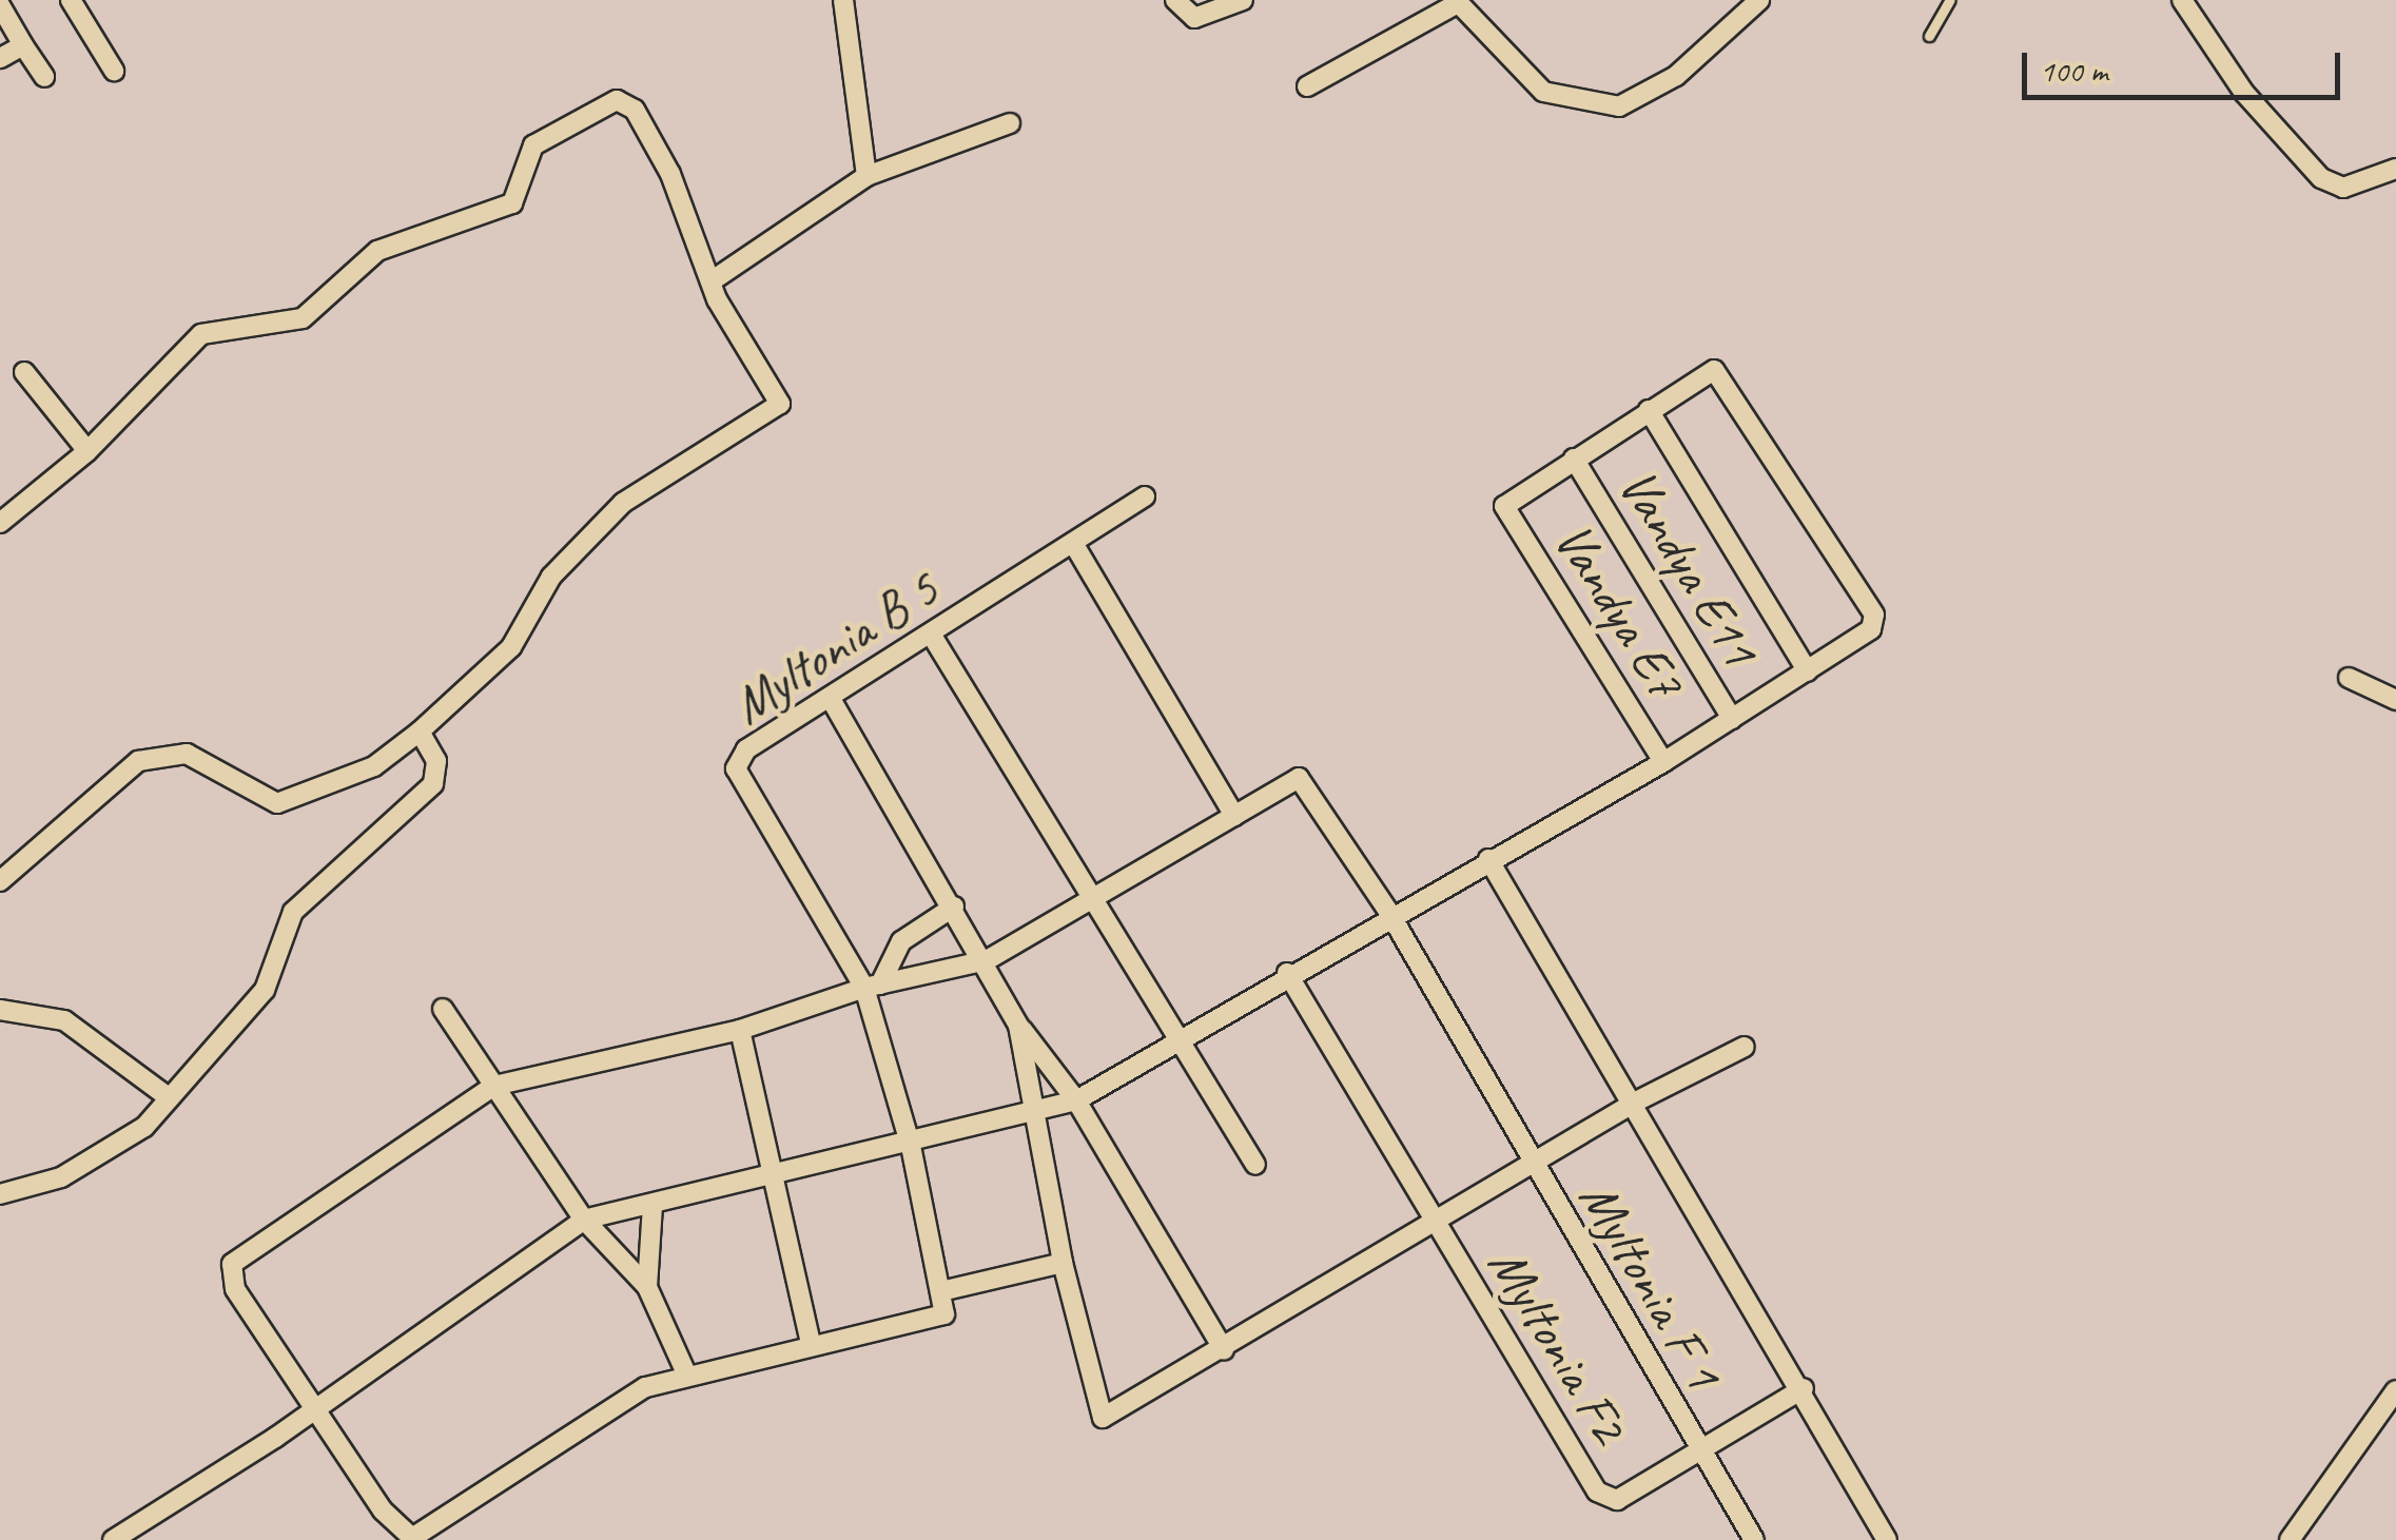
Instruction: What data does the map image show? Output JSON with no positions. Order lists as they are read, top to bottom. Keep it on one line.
{"streets":{"street":["Vandya E11","Vandya E7","Myltonia B 5","Myltonia F 1","Myltonia F2"]},"crossings":[["Vandya E11","Vandya E7"],["Myltonia F 1","Myltonia F2"]],"scale_bar":"100 m"}
